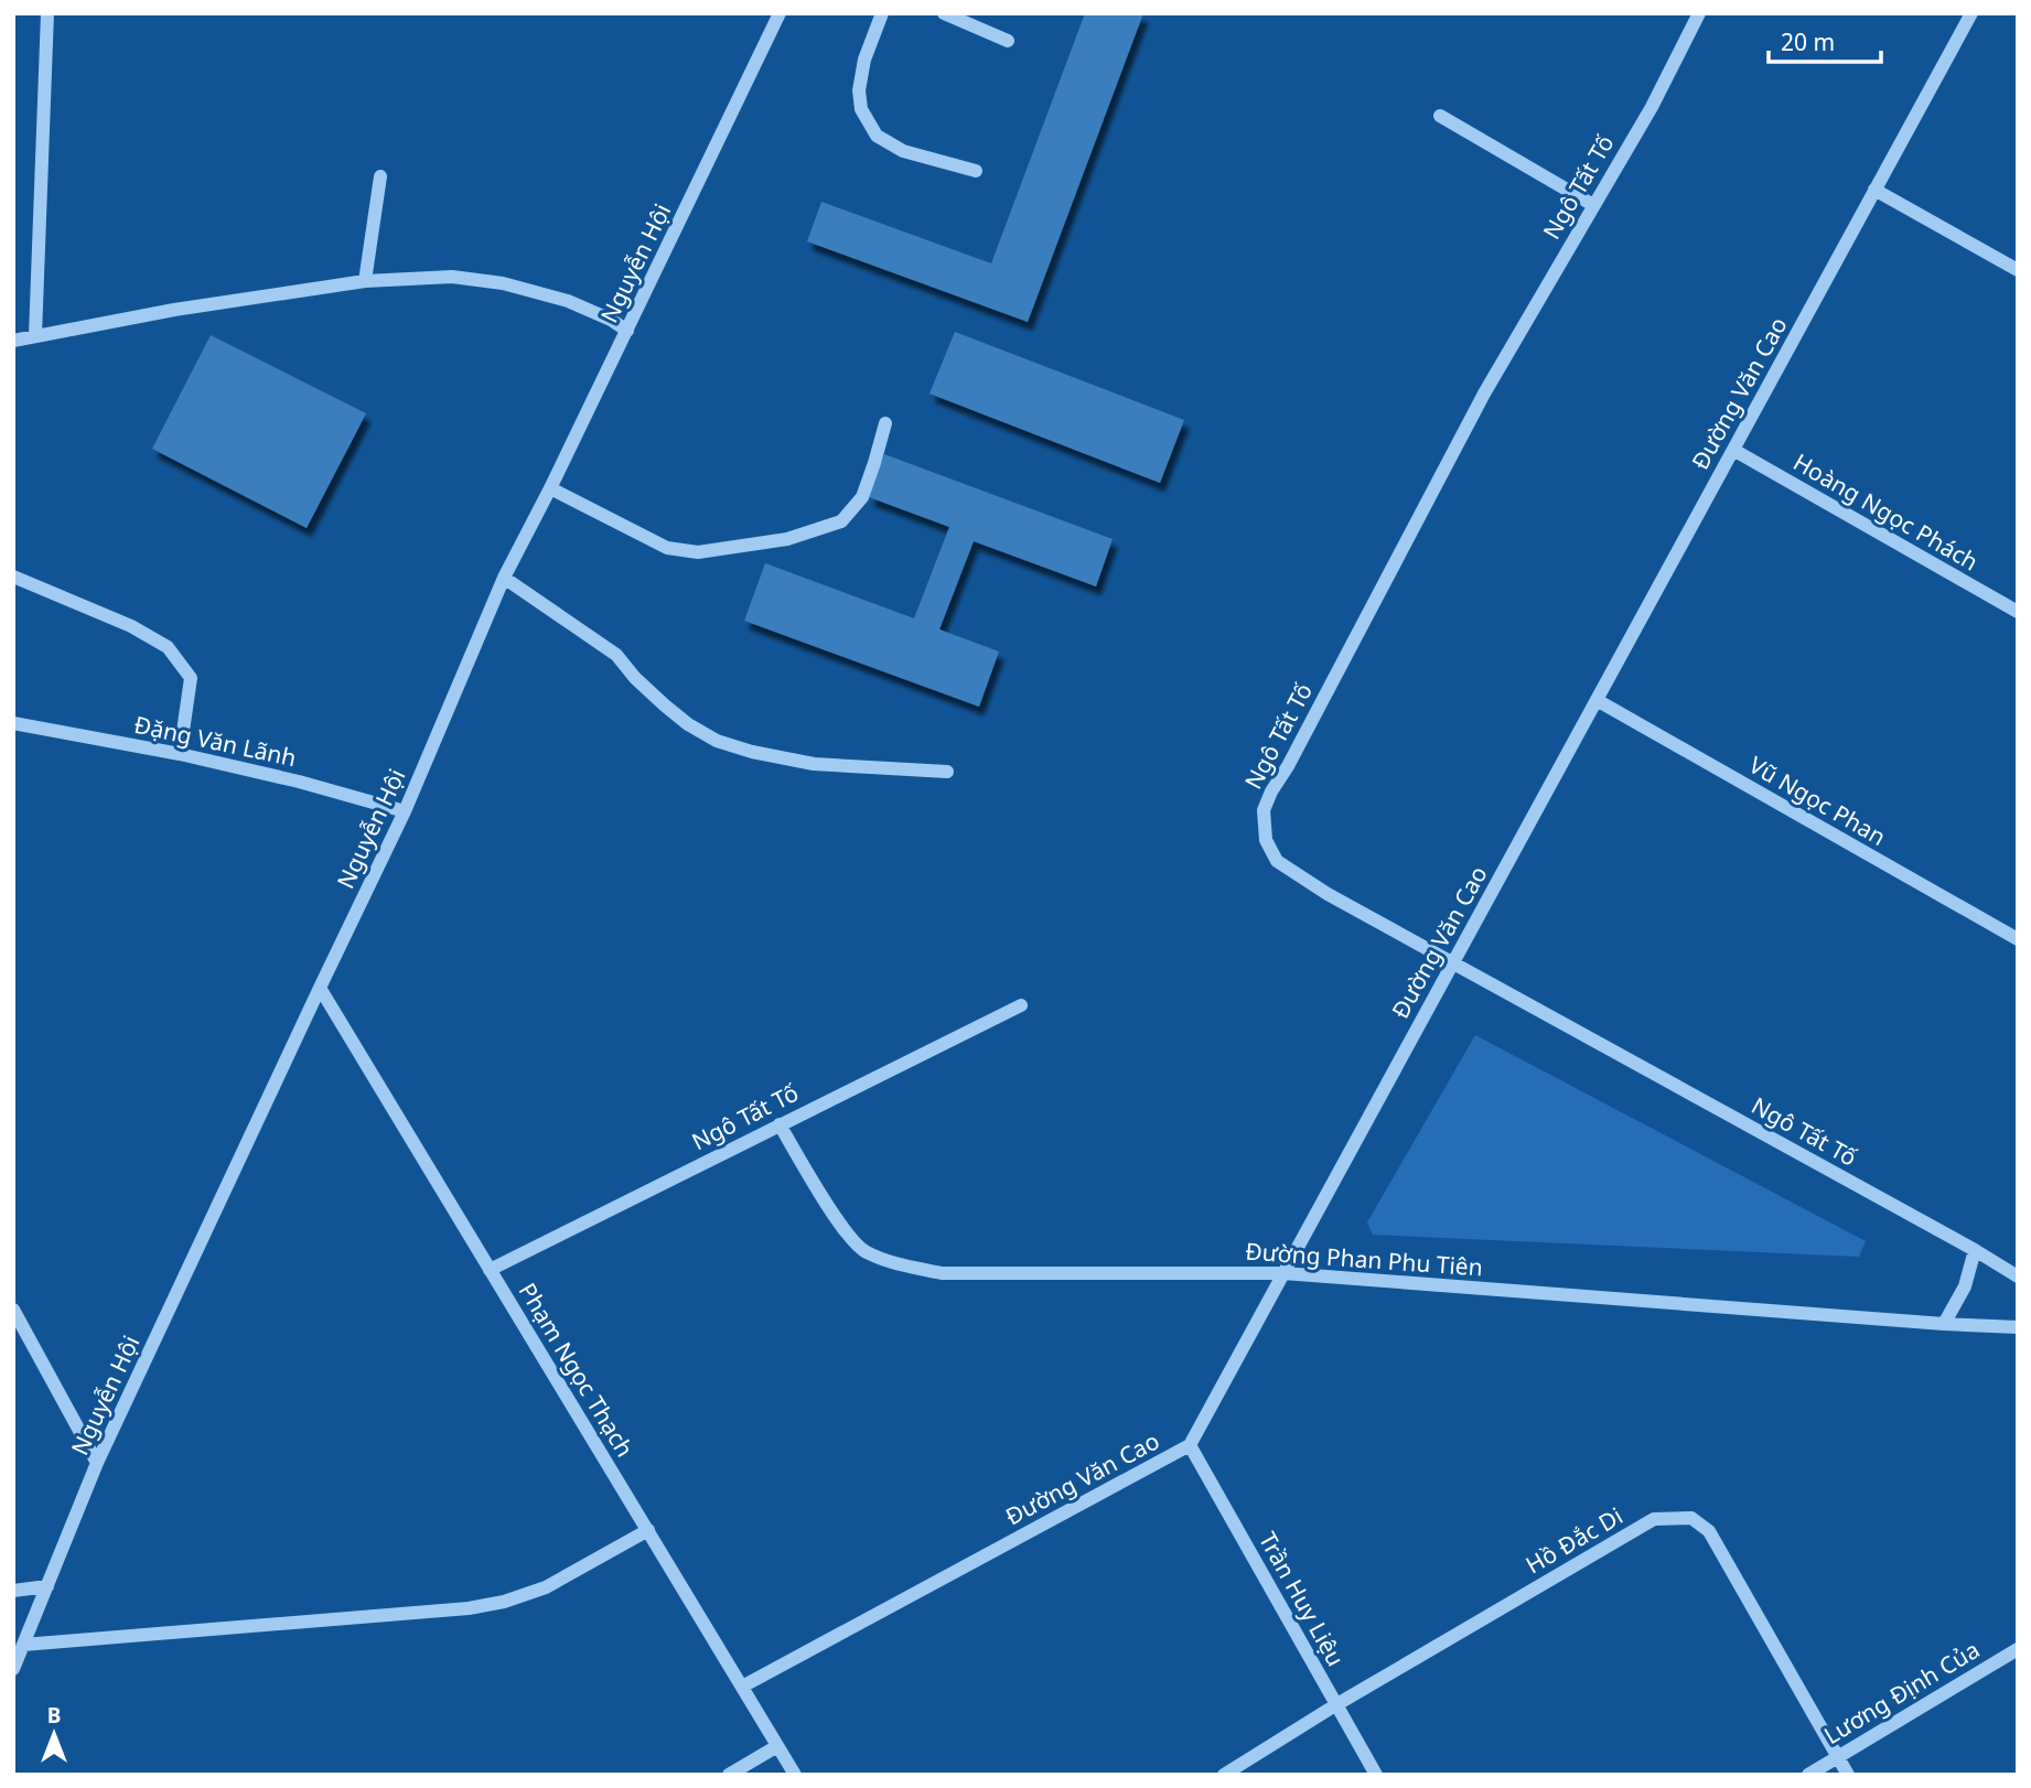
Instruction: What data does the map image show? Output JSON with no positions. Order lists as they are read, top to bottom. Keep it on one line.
{"streets":{"street":["Ngô Tất Tố","Nguyễn Hội","Đường Văn Cao","Hoàng Ngọc Phách","Đặng Văn Lãnh","Vũ Ngọc Phan","Đường Phan Phu Tiên","Phạm Ngọc Thạch","Hồ Đắc Di","Trần Huy Liệu","Lương Định Của"]},"crossings":[["Ngô Tất Tố","Đường Văn Cao"],["Ngô Tất Tố","Đường Phan Phu Tiên"],["Ngô Tất Tố","Phạm Ngọc Thạch"],["Nguyễn Hội","Đặng Văn Lãnh"],["Nguyễn Hội","Phạm Ngọc Thạch"],["Đường Văn Cao","Hoàng Ngọc Phách"],["Đường Văn Cao","Vũ Ngọc Phan"],["Đường Văn Cao","Đường Phan Phu Tiên"],["Đường Văn Cao","Phạm Ngọc Thạch"],["Đường Văn Cao","Trần Huy Liệu"],["Hồ Đắc Di","Trần Huy Liệu"],["Hồ Đắc Di","Lương Định Của"]],"scale_bar":"20 m","north":"top"}
